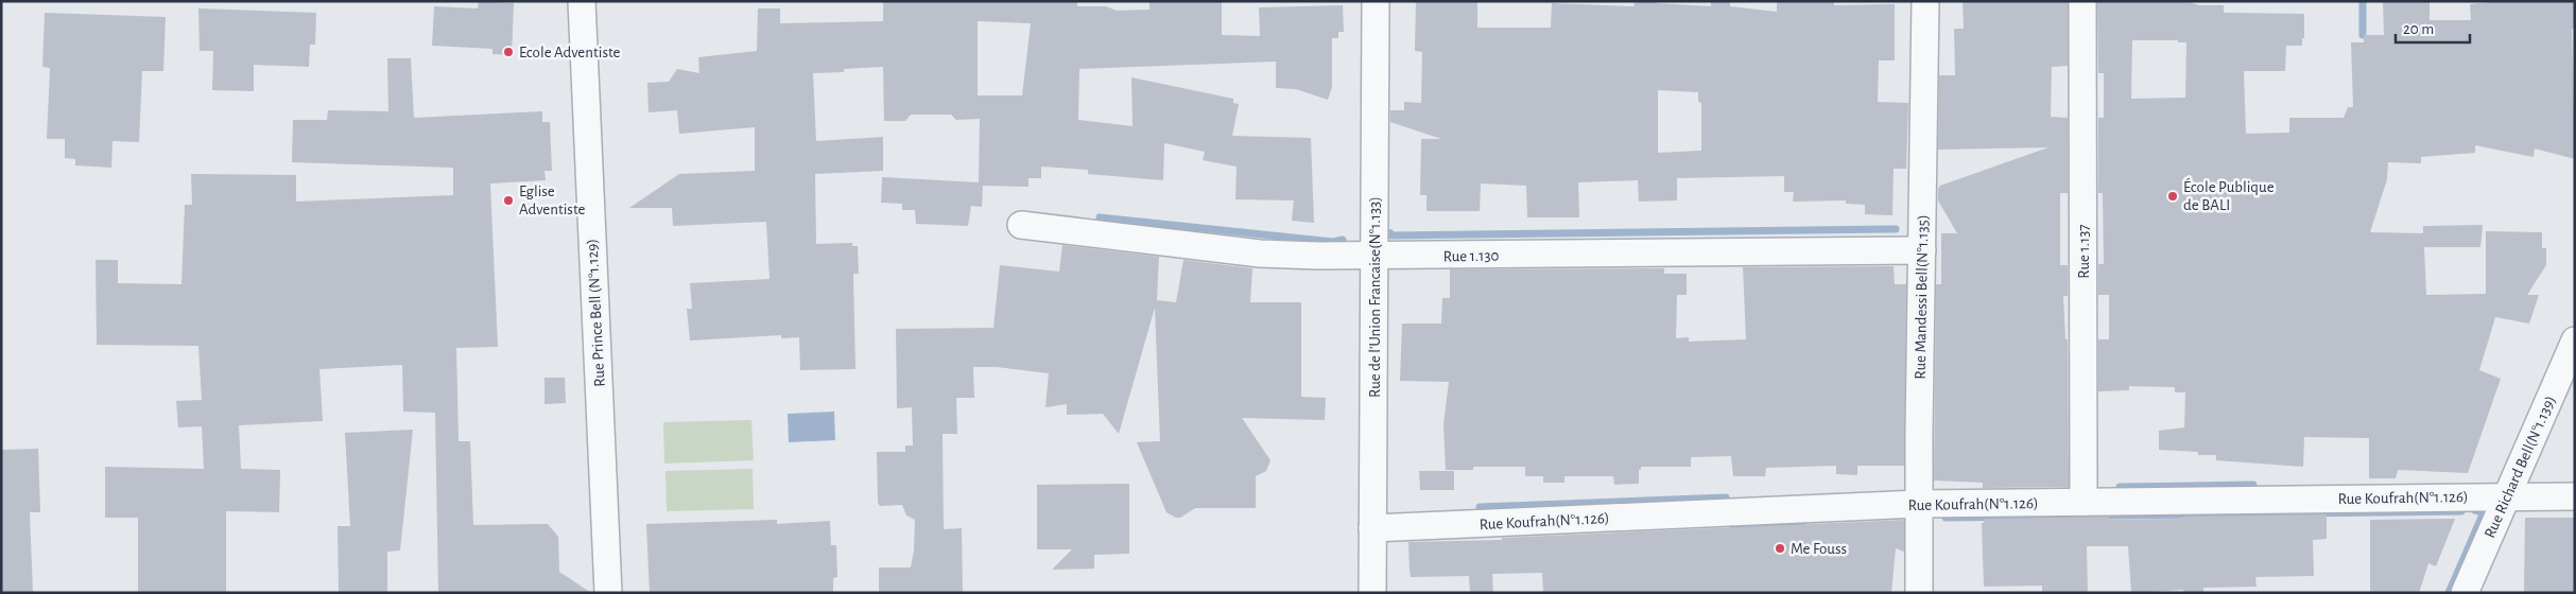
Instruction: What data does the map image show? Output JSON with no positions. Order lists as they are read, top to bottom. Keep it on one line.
{"streets":{"street":["Rue 1.137","Rue 1.130","Rue de l'Union Francaise(N°1.133)","Rue Mandessi Bell(N°1.135)","Rue Prince Bell (N°1.129)","Rue Richard Bell(N°1.139)","Rue Koufrah(N°1.126)"]},"crossings":[["Rue 1.137","Rue Koufrah(N°1.126)"],["Rue 1.130","Rue de l'Union Francaise(N°1.133)"],["Rue 1.130","Rue Mandessi Bell(N°1.135)"],["Rue de l'Union Francaise(N°1.133)","Rue Koufrah(N°1.126)"],["Rue Mandessi Bell(N°1.135)","Rue Koufrah(N°1.126)"],["Rue Richard Bell(N°1.139)","Rue Koufrah(N°1.126)"]],"places":["Ecole Adventiste","École Publique de BALI","Eglise Adventiste","Me Fouss"],"scale_bar":"20 m"}
